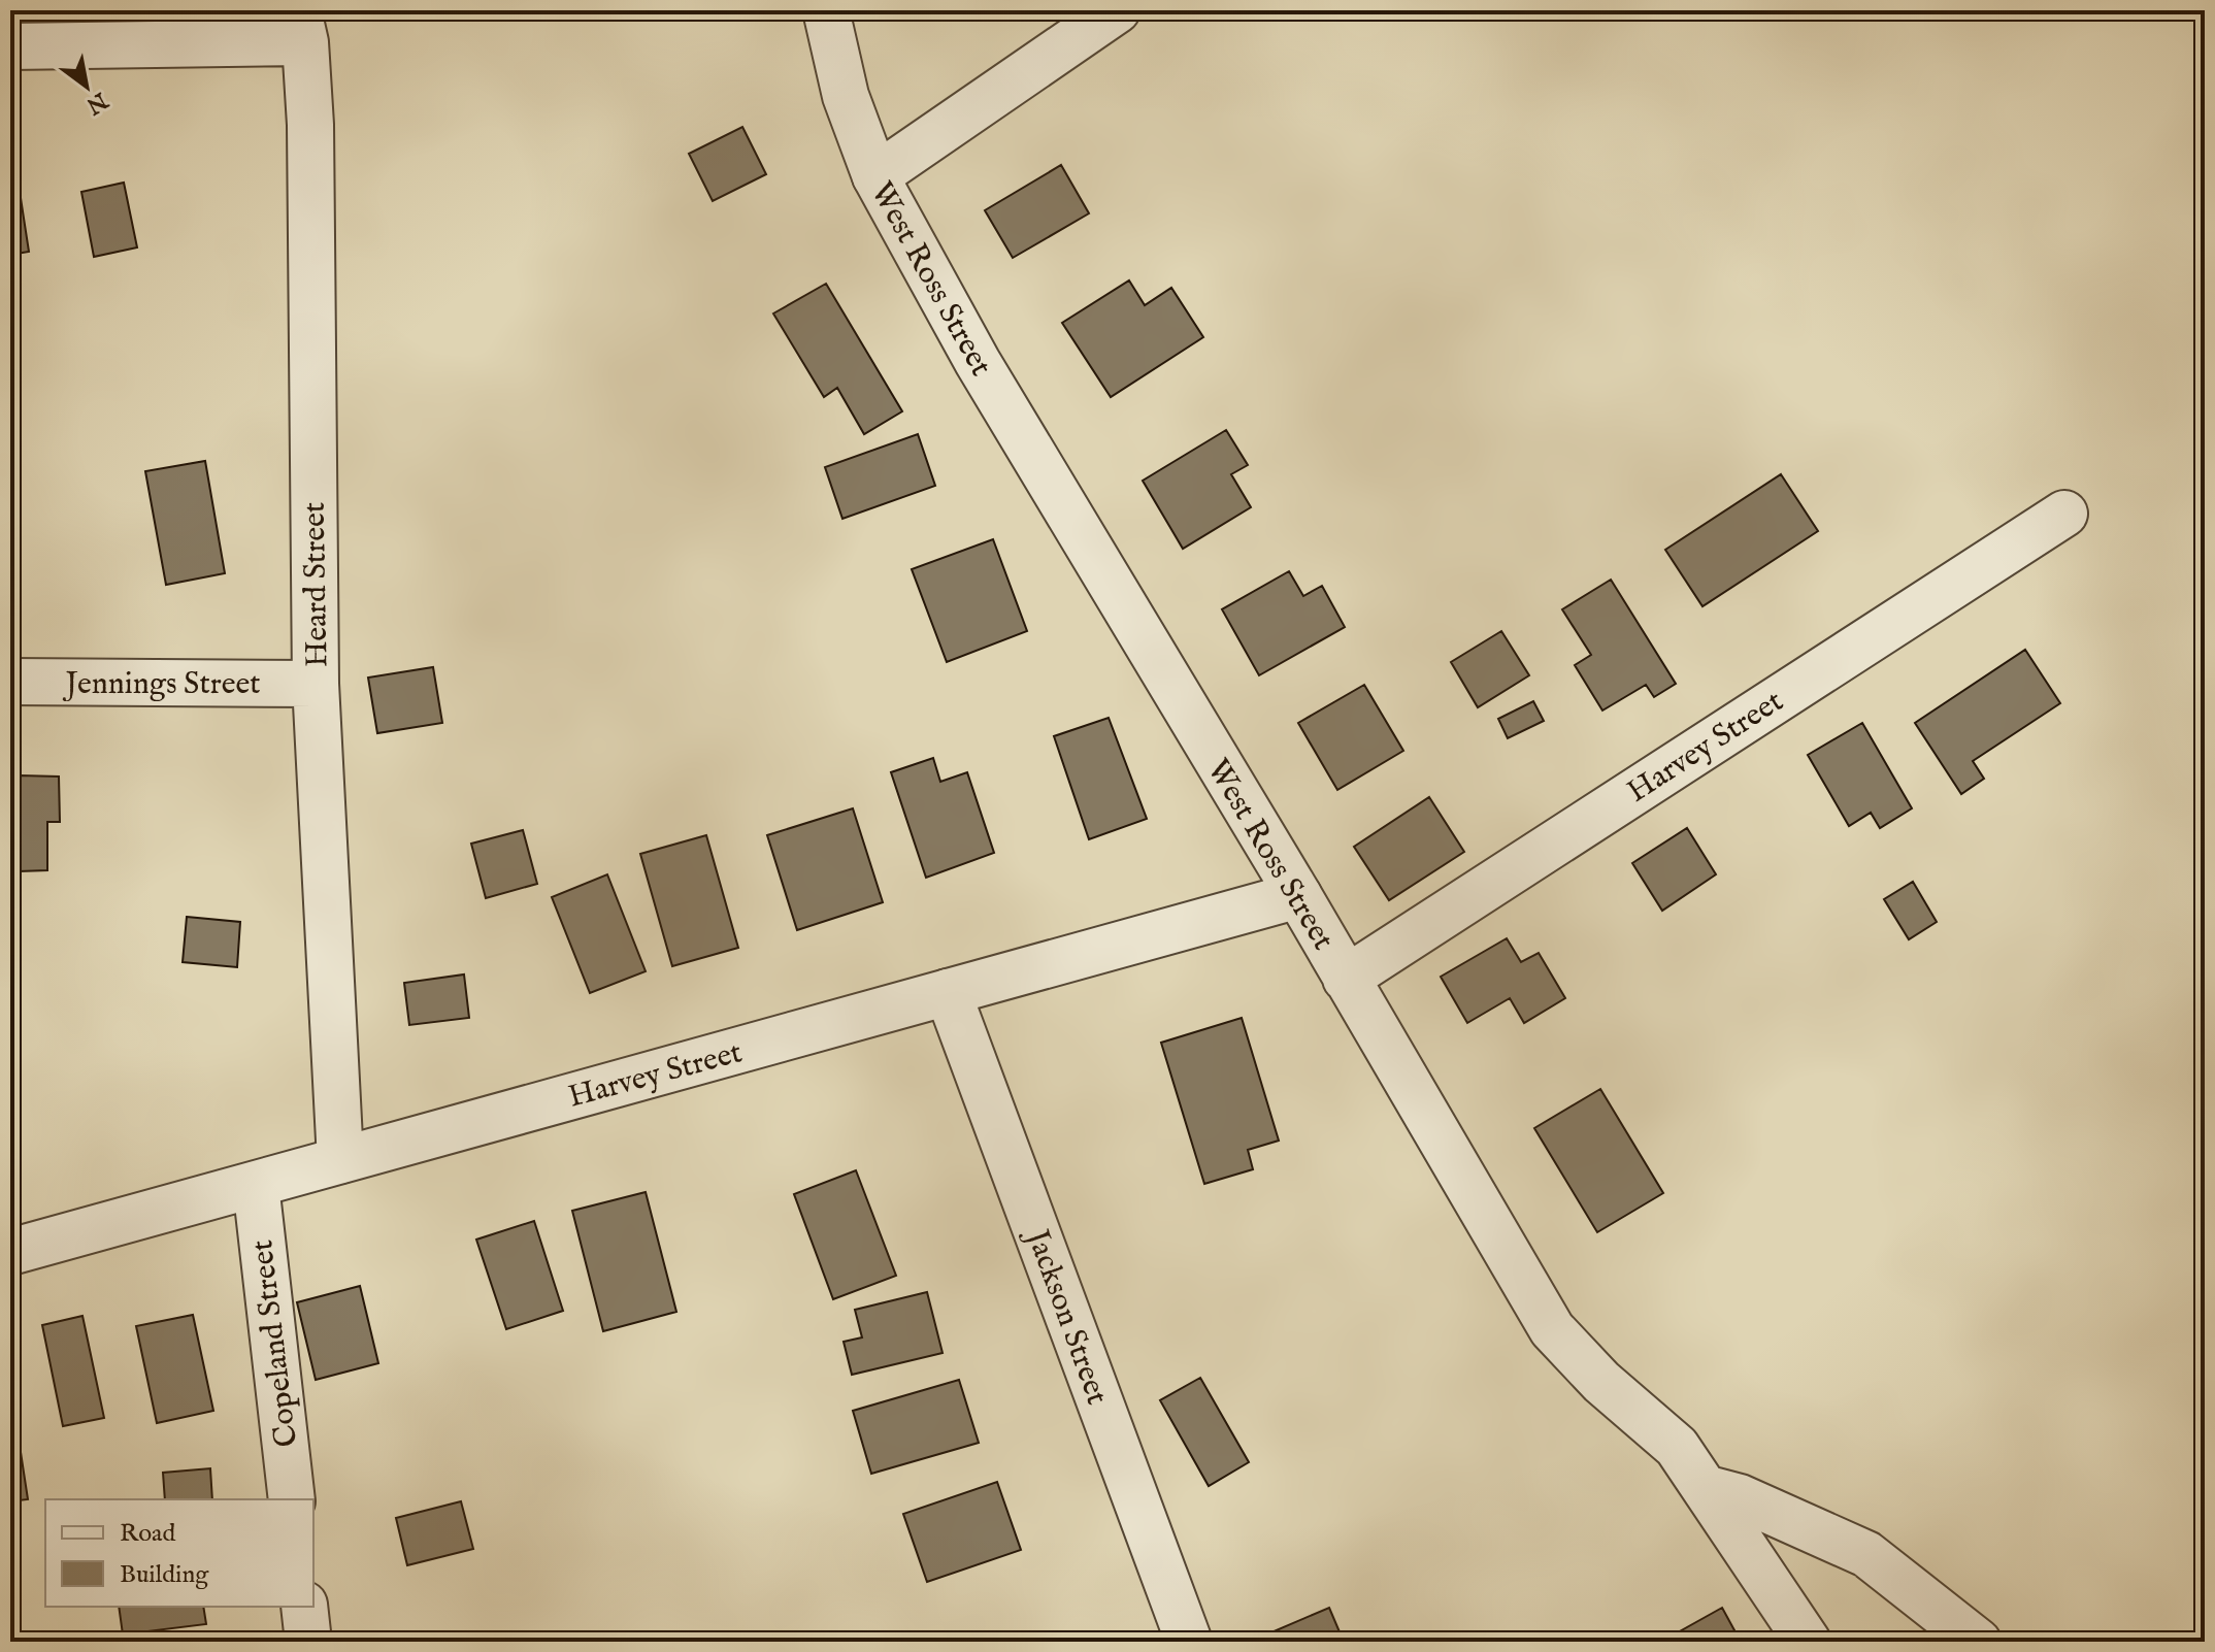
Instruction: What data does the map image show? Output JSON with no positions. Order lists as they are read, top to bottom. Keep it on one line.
{"streets":{"street":["West Ross Street","Heard Street","Jennings Street","Harvey Street","Jackson Street","Copeland Street"]},"crossings":[["West Ross Street","Harvey Street"],["Heard Street","Jennings Street"],["Heard Street","Harvey Street"],["Harvey Street","Jackson Street"],["Harvey Street","Copeland Street"]],"legend":["Road","Building"],"north":"bottom right"}
